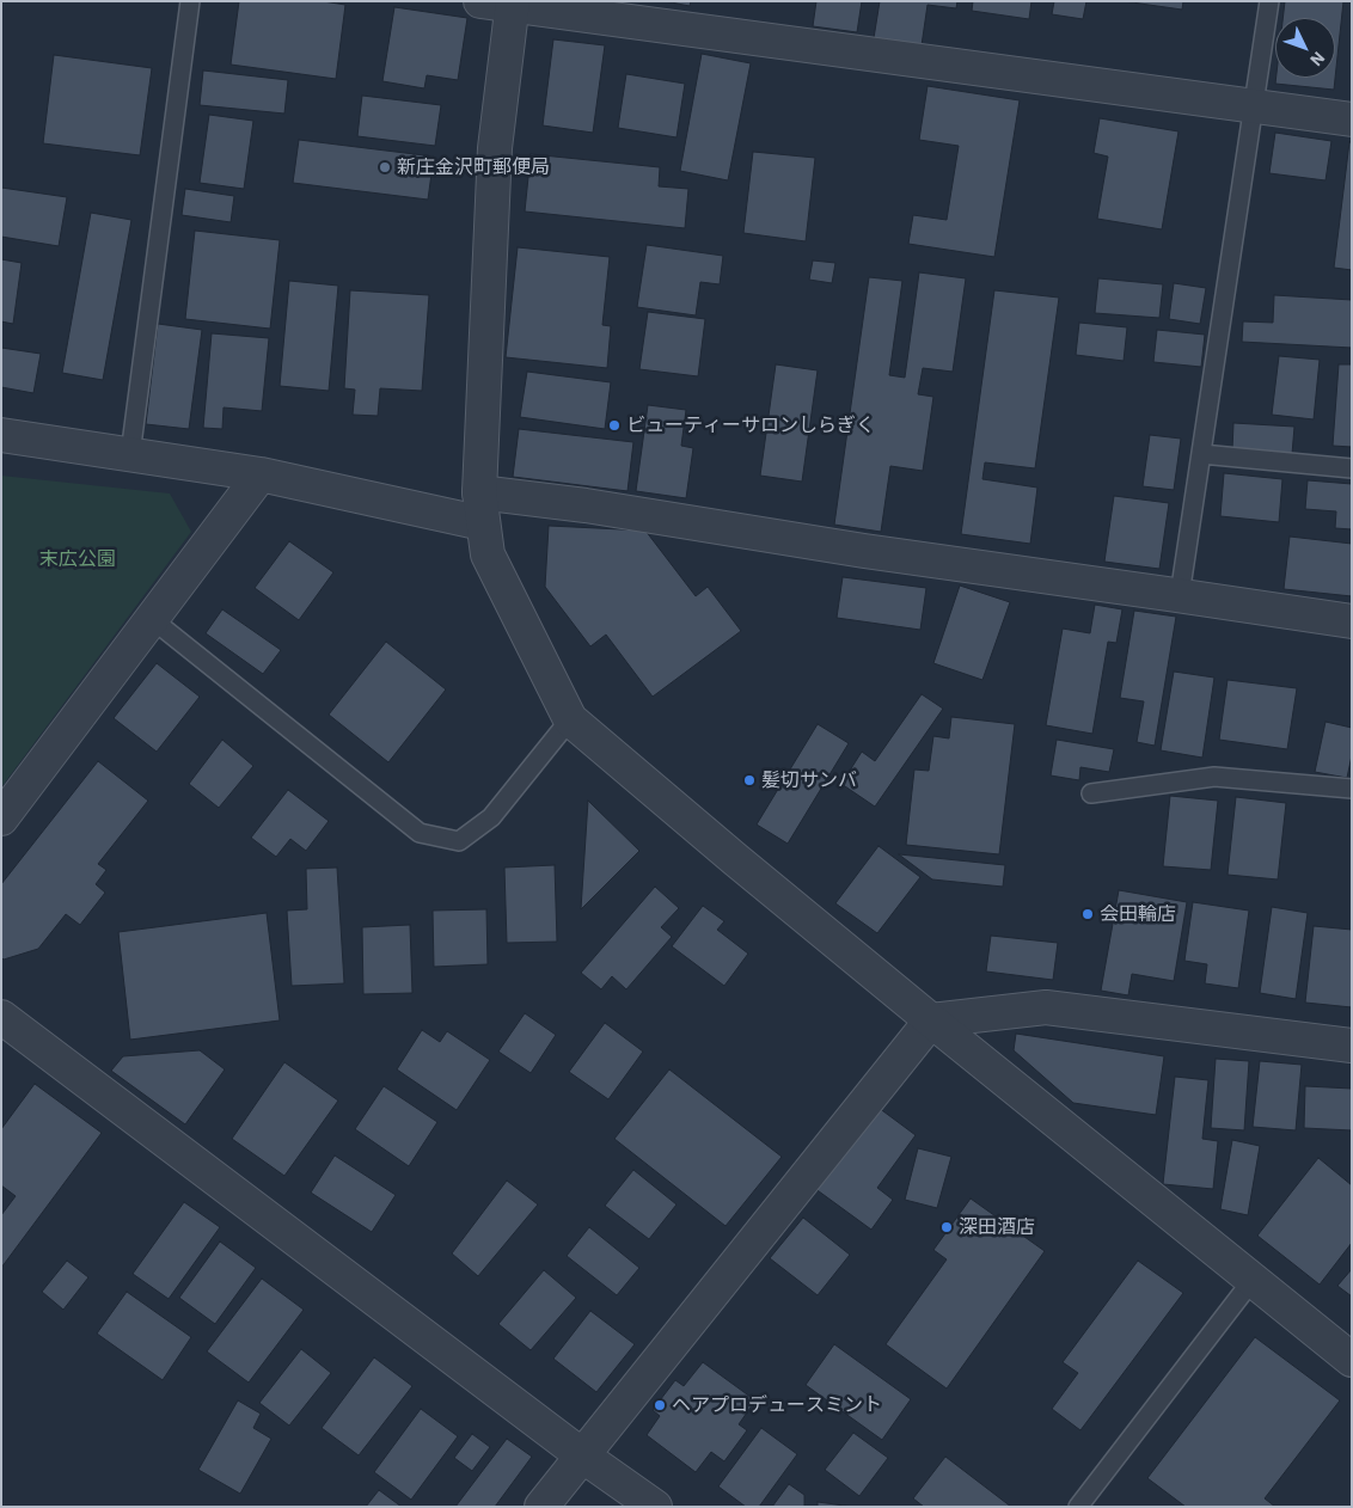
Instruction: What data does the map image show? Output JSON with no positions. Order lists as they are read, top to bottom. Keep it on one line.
{"parks":["末広公園"],"places":["新庄金沢町郵便局","ビューティーサロンしらぎく","髪切サンバ","会田輪店","深田酒店","ヘアプロデュースミント"],"north":"bottom right"}
